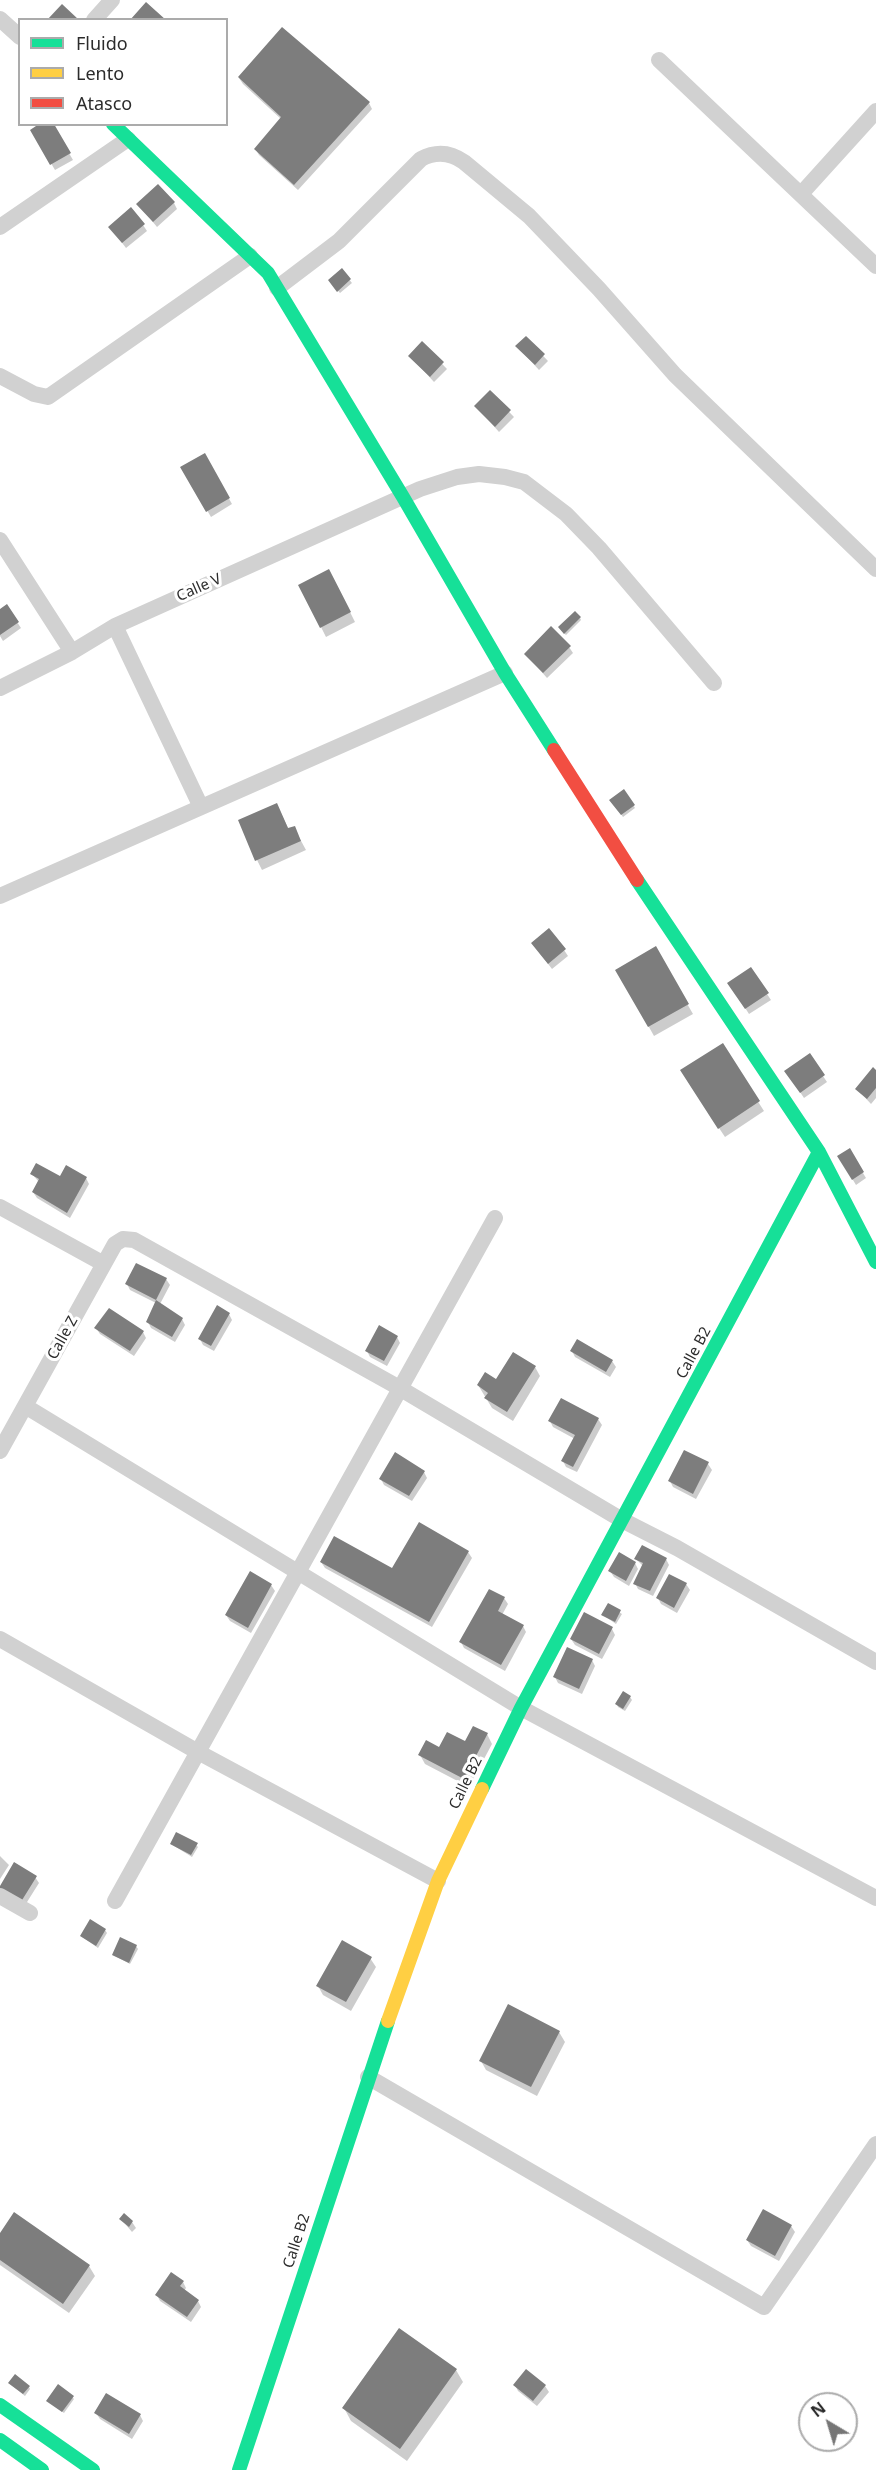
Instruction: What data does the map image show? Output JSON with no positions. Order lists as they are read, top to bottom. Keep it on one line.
{"streets":{"street":["Calle V","Calle Z","Calle B2"]},"legend":["Fluido","Lento","Atasco"],"north":"top left"}
